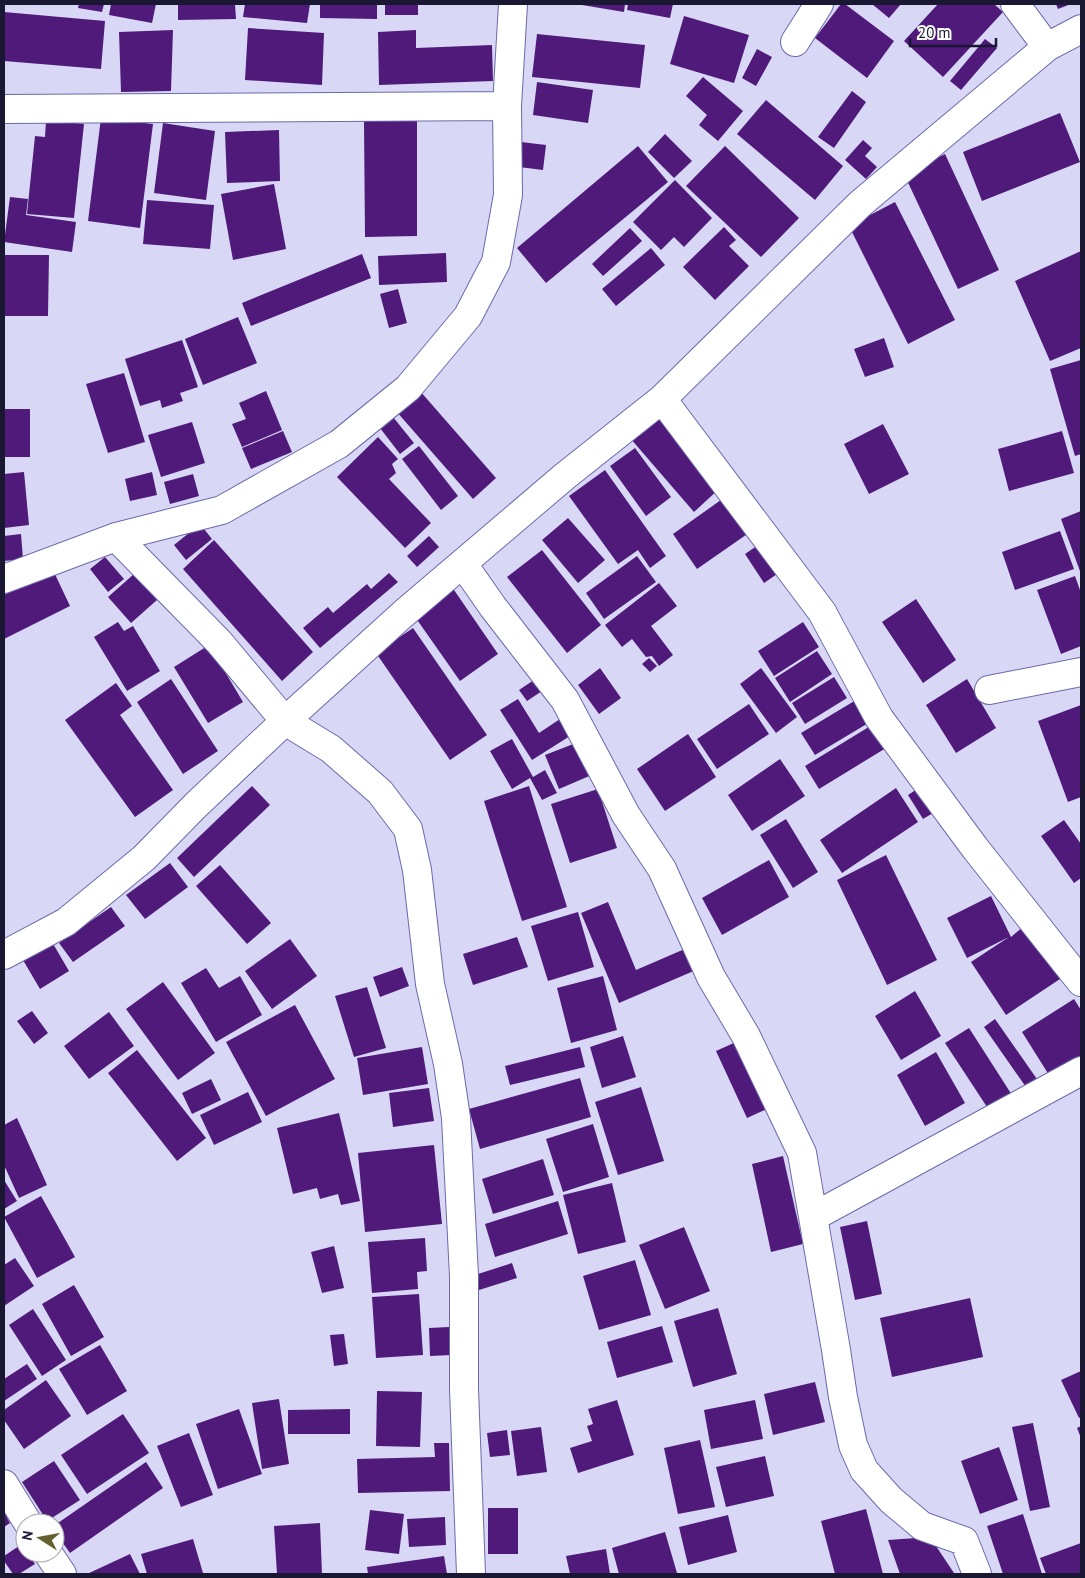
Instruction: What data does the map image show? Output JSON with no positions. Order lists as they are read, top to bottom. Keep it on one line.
{"scale_bar":"20 m","north":"left"}
